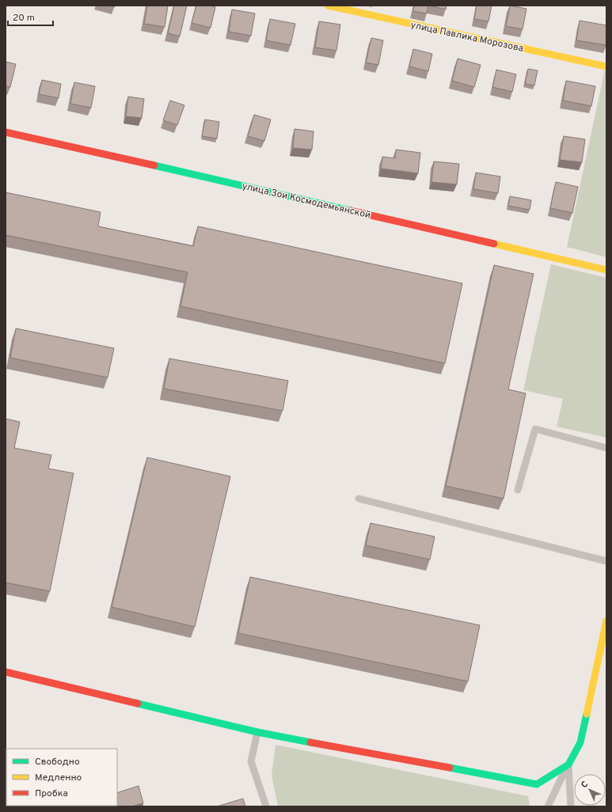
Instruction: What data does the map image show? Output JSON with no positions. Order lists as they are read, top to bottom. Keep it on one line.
{"streets":{"street":["улица Павлика Морозова","улица Зои Космодемьянской"]},"legend":["Свободно","Медленно","Пробка"],"scale_bar":"20 m","north":"top left"}
